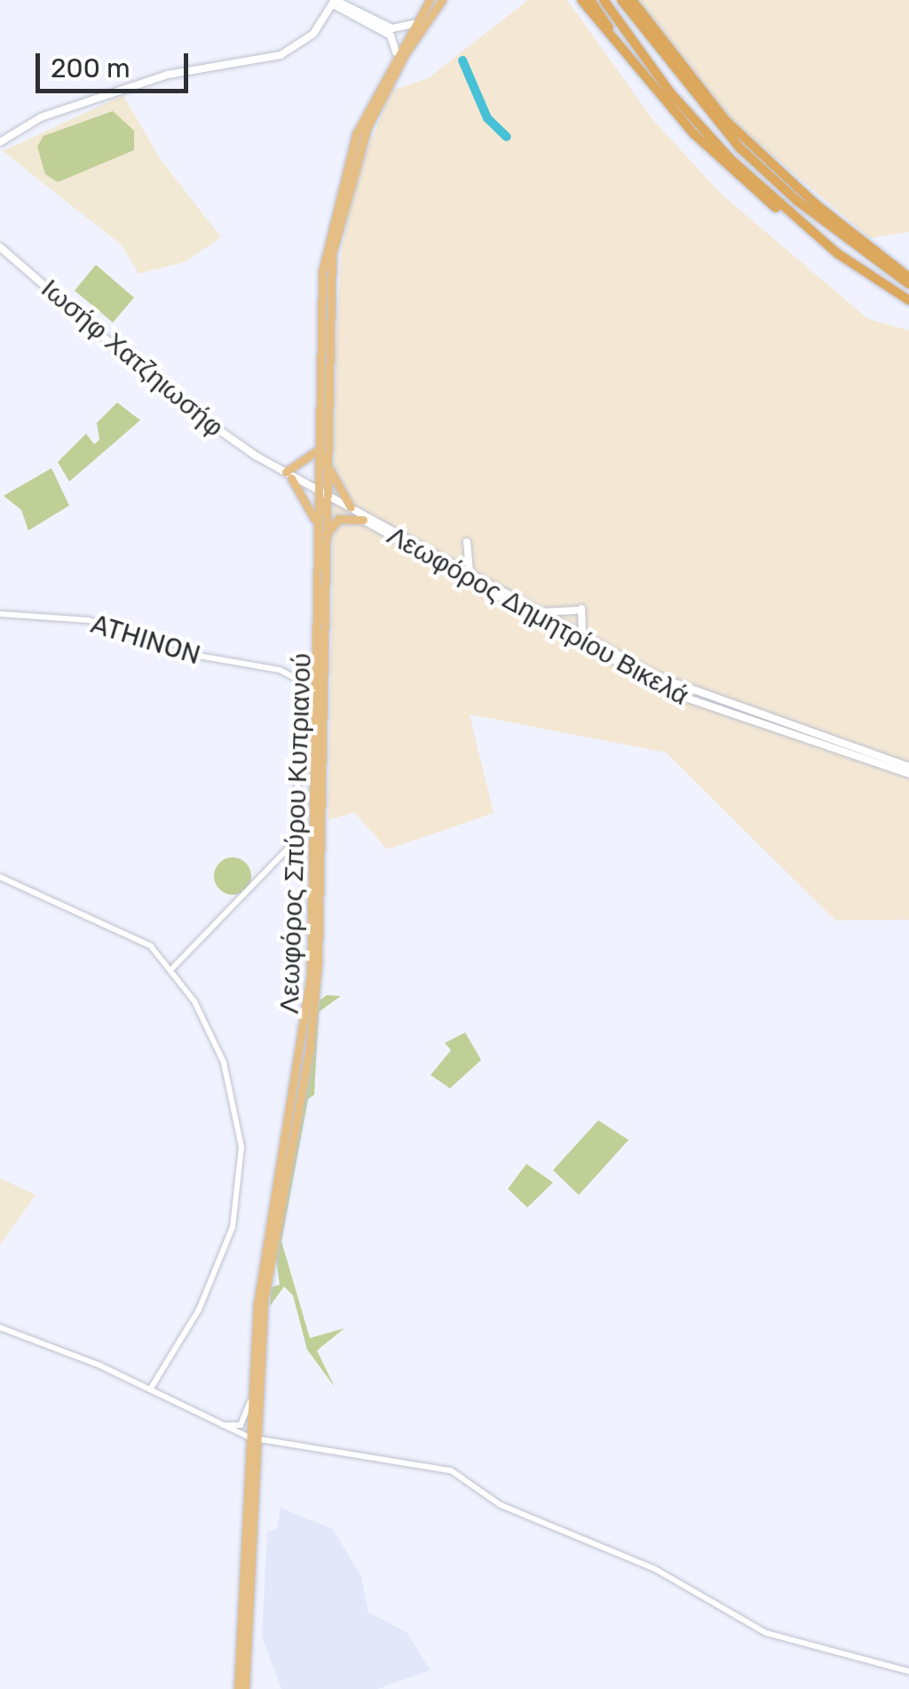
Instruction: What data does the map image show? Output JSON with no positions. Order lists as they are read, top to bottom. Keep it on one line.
{"streets":{"main road":["Ιωσήφ Χατζηιωσήφ","Λεωφόρος Δημητρίου Βικελά","Λεωφόρος Σπύρου Κυπριανού"],"street":["ATHINON"]},"crossings":[["Ιωσήφ Χατζηιωσήφ","Λεωφόρος Δημητρίου Βικελά"],["Ιωσήφ Χατζηιωσήφ","Λεωφόρος Σπύρου Κυπριανού"],["Λεωφόρος Δημητρίου Βικελά","Λεωφόρος Σπύρου Κυπριανού"]],"scale_bar":"200 m"}
